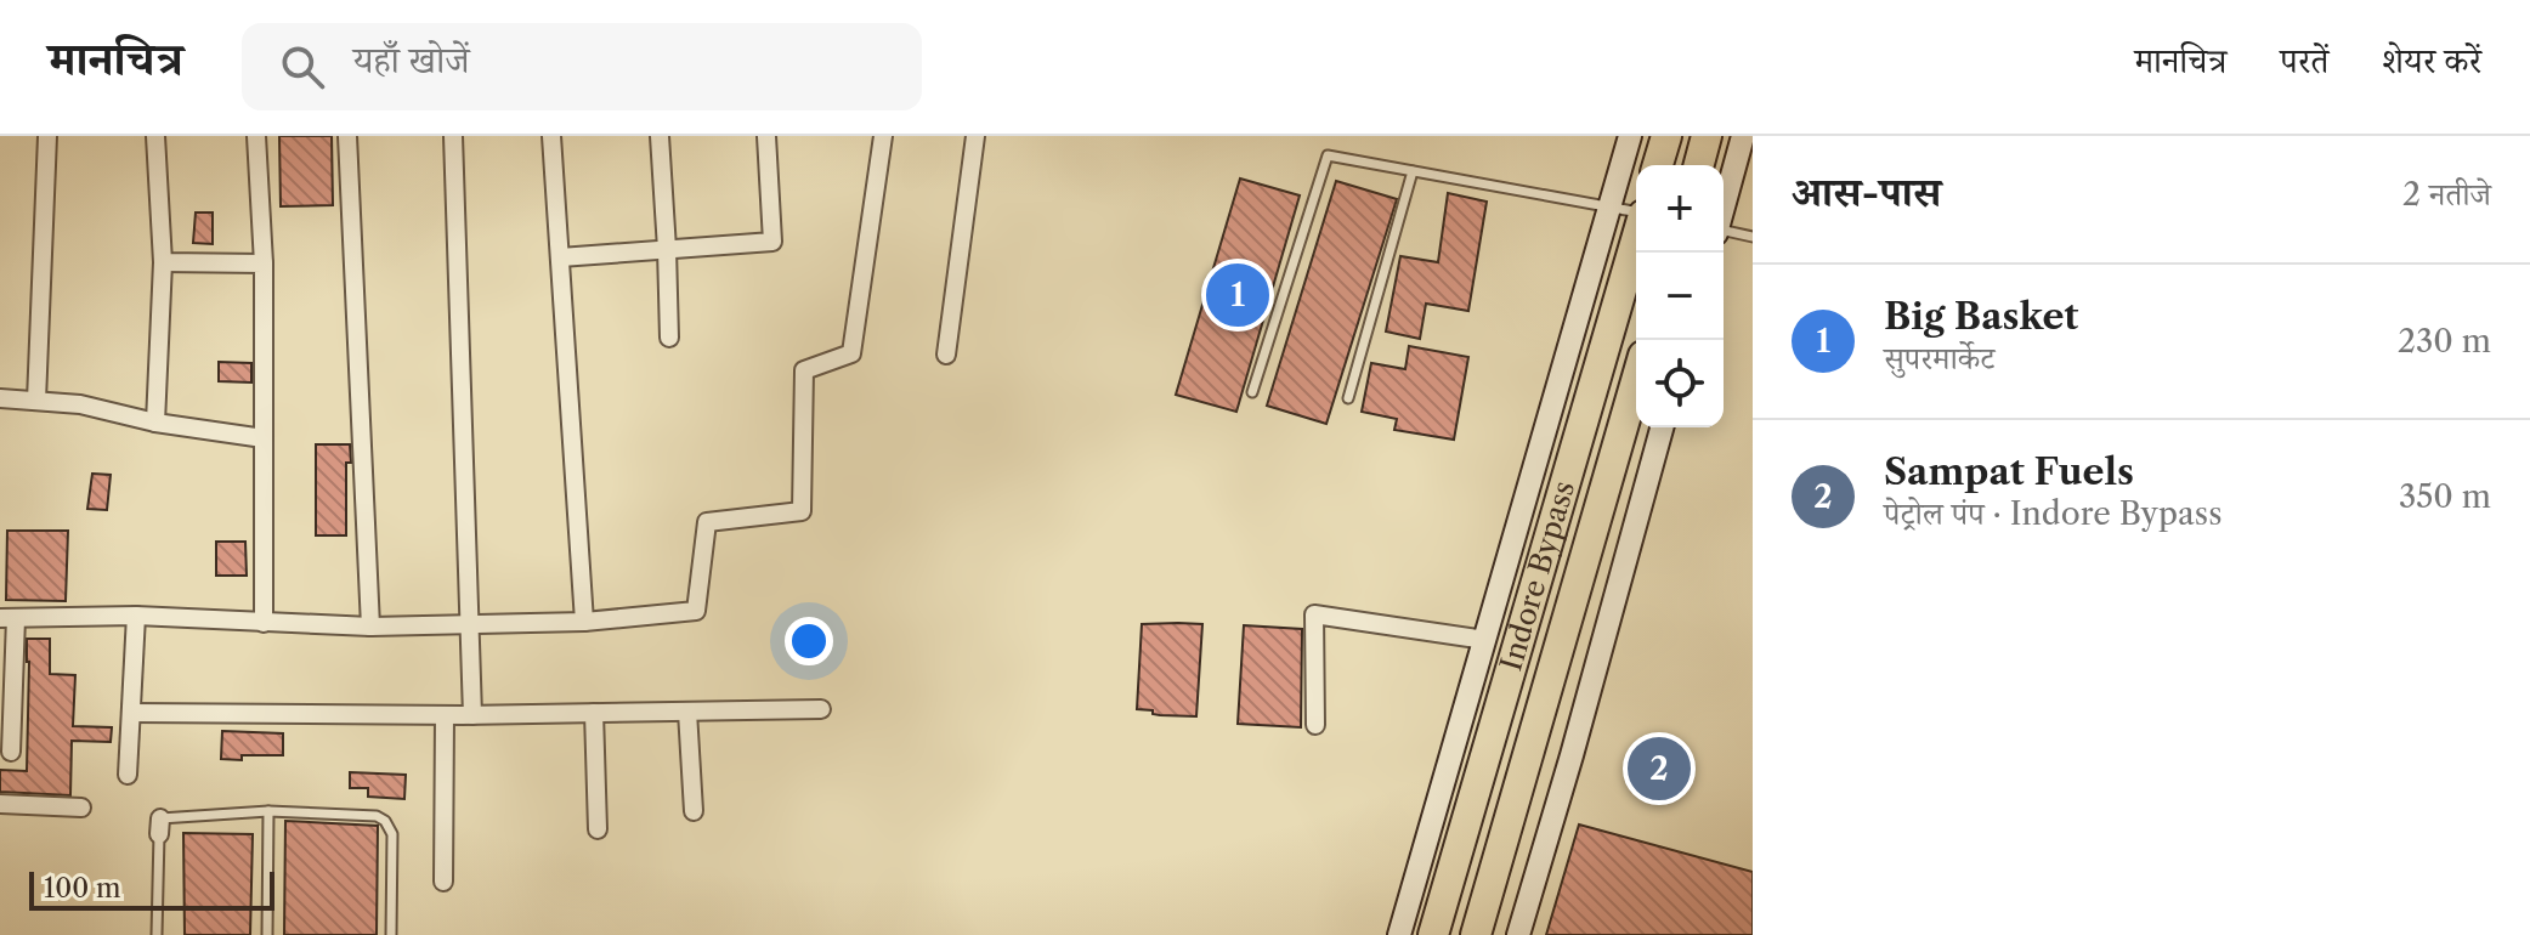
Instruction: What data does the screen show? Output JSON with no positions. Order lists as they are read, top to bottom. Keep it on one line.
{"streets":{"highway":["Indore Bypass"]},"scale_bar":"100 m","page":{"header":"मानचित्र","search":"यहाँ खोजें","nav":["मानचित्र","परतें","शेयर करें"],"heading":["आस-पास","2 नतीजे"],"map_buttons":["+","−"],"pins":["1","2"],"list":[{"mark":"1","name":"Big Basket","note":"सुपरमार्केट","value":"230 m"},{"mark":"2","name":"Sampat Fuels","note":"पेट्रोल पंप · Indore Bypass","value":"350 m"}],"scale":"100 m"}}
